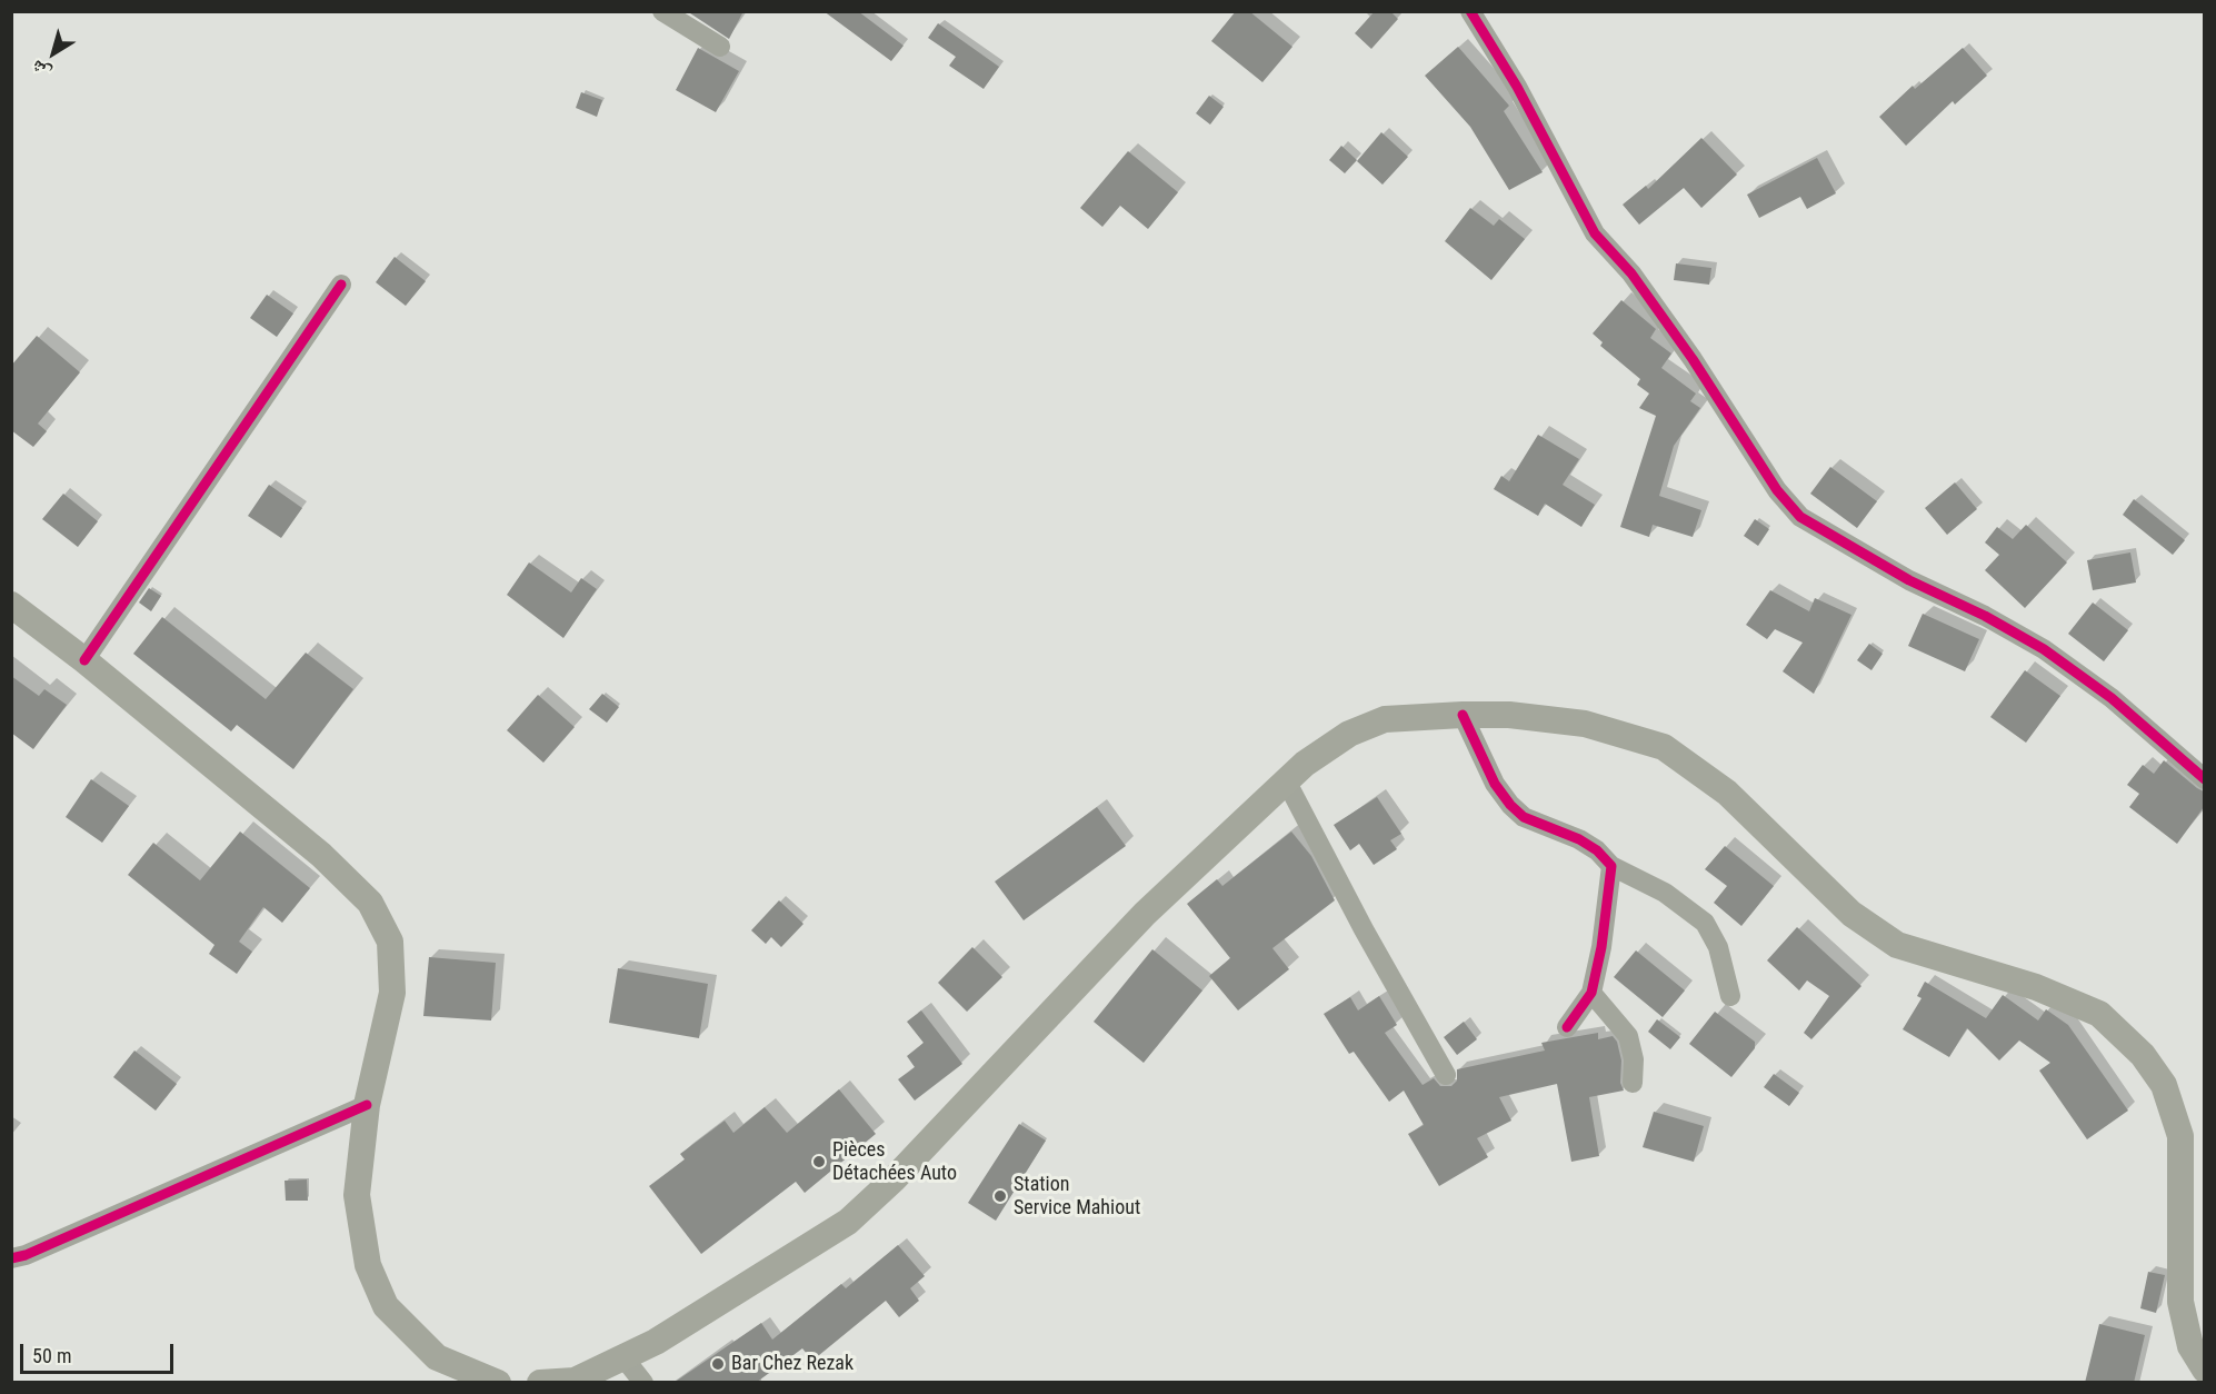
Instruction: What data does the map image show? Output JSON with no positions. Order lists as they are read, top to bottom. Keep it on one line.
{"places":["Pièces Détachées Auto","Station Service Mahiout","Bar Chez Rezak"],"scale_bar":"50 m","north":"bottom left"}
